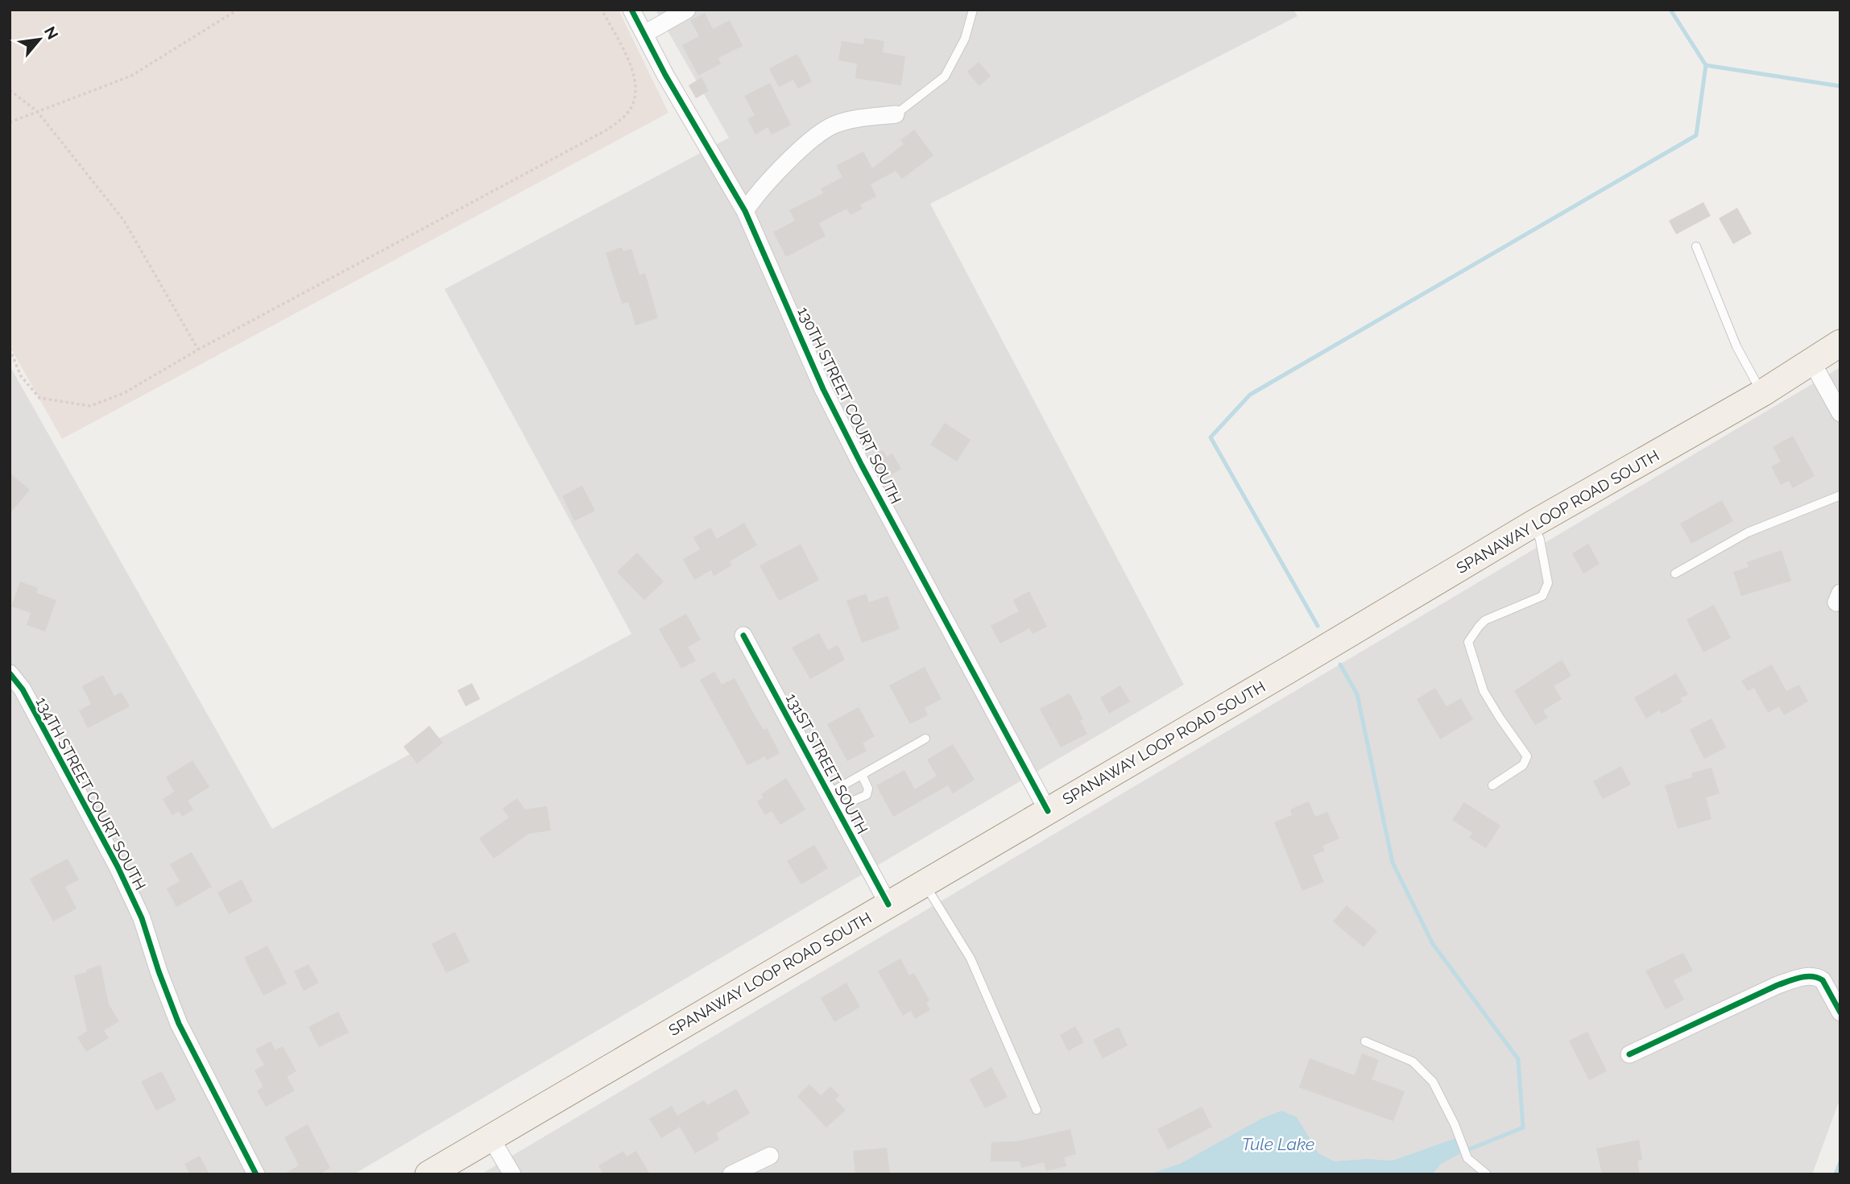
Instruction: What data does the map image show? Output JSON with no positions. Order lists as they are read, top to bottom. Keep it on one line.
{"streets":{"main road":["SPANAWAY LOOP ROAD SOUTH"],"street":["130TH STREET COURT SOUTH","131ST STREET SOUTH","134TH STREET COURT SOUTH"]},"crossings":[["130TH STREET COURT SOUTH","SPANAWAY LOOP ROAD SOUTH"],["SPANAWAY LOOP ROAD SOUTH","131ST STREET SOUTH"]],"water":["Tule Lake"],"north":"top right"}
